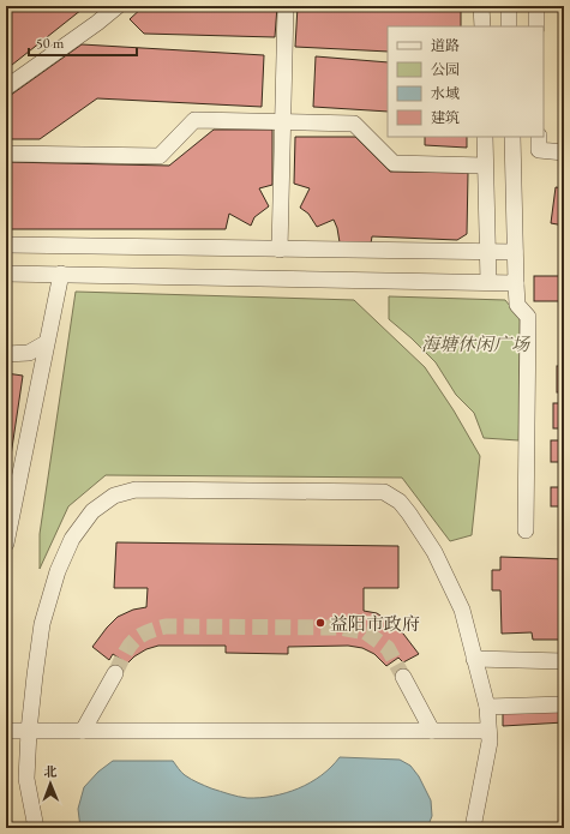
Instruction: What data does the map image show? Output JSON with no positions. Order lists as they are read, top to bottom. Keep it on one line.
{"parks":["海塘休闲广场"],"places":["益阳市政府"],"legend":["道路","公园","水域","建筑"],"scale_bar":"50 m","north":"top"}
